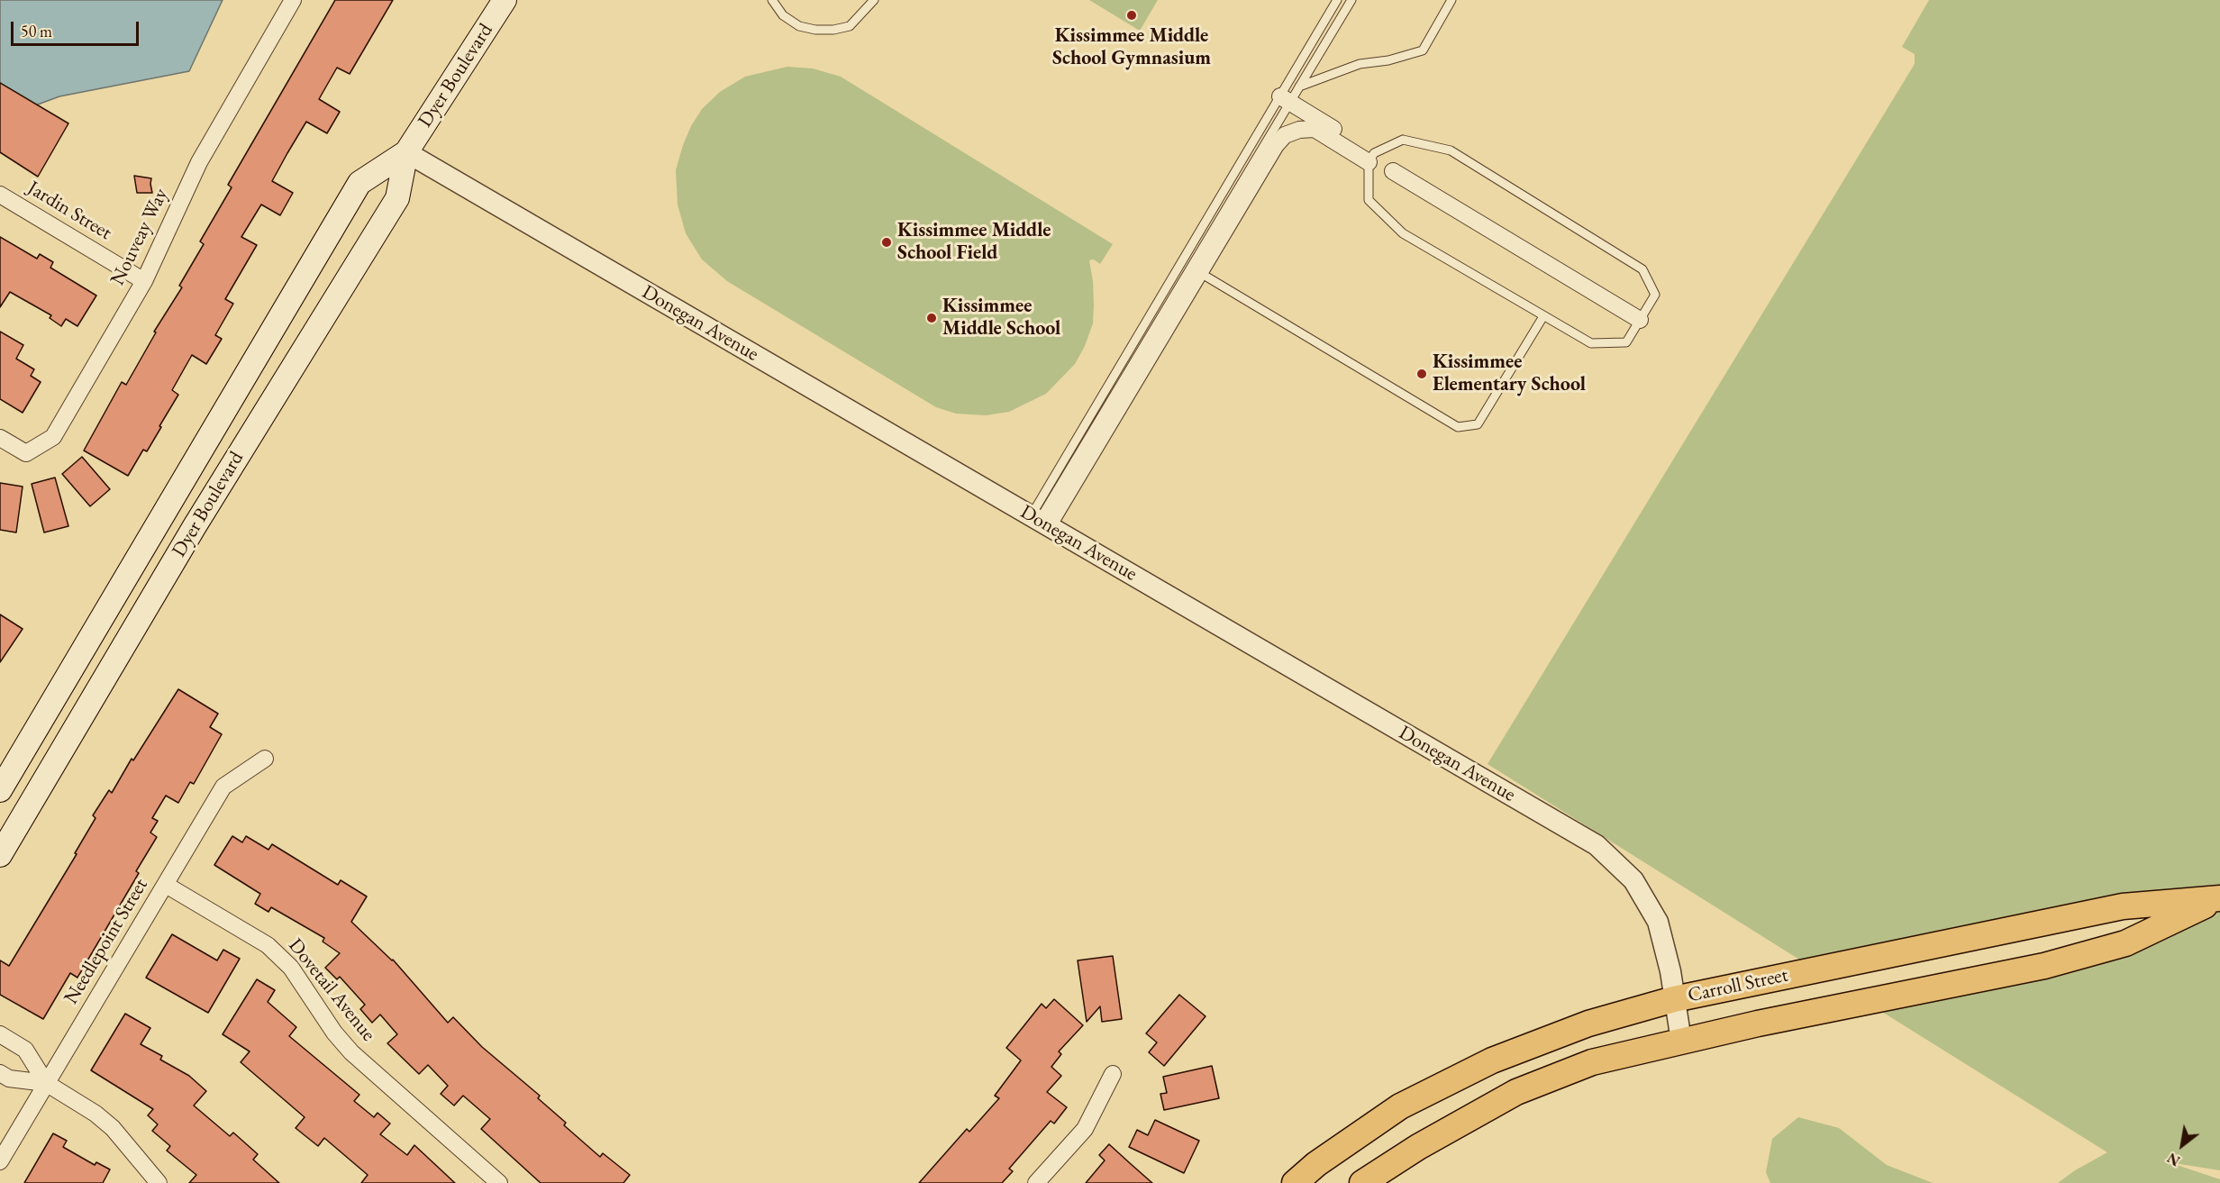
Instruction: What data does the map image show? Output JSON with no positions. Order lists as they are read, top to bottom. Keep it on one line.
{"streets":{"main road":["Dyer Boulevard","Carroll Street"],"street":["Jardin Street","Nouveay Way","Donegan Avenue","Needlepoint Street","Dovetail Avenue"]},"crossings":[["Dyer Boulevard","Donegan Avenue"],["Jardin Street","Nouveay Way"],["Donegan Avenue","Carroll Street"],["Needlepoint Street","Dovetail Avenue"]],"places":["Kissimmee Middle School Gymnasium","Kissimmee Middle School Field","Kissimmee Middle School","Kissimmee Elementary School"],"scale_bar":"50 m","north":"bottom left"}
